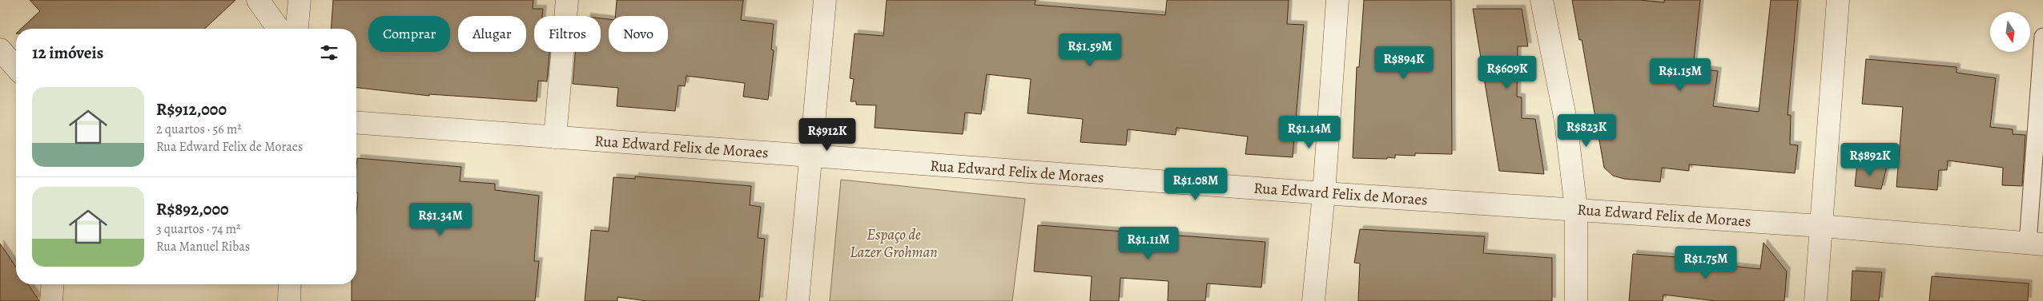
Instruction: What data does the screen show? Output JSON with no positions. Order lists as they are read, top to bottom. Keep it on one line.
{"streets":{"street":["Rua Edward Felix de Moraes"]},"parks":["Espaço de Lazer Grohman"],"north":"bottom","page":{"chip":["Comprar","Alugar","Filtros","Novo"],"heading":"12 imóveis","price":["R$1.59M","R$894K","R$609K","R$1.15M","R$823K","R$1.14M","R$912K","R$892K","R$1.08M","R$1.34M","R$1.11M","R$1.75M"],"list":[{"name":"R$912,000","note":"2 quartos · 56 m² · Rua Edward Felix de Moraes"},{"name":"R$892,000","note":"3 quartos · 74 m² · Rua Manuel Ribas"}]}}
